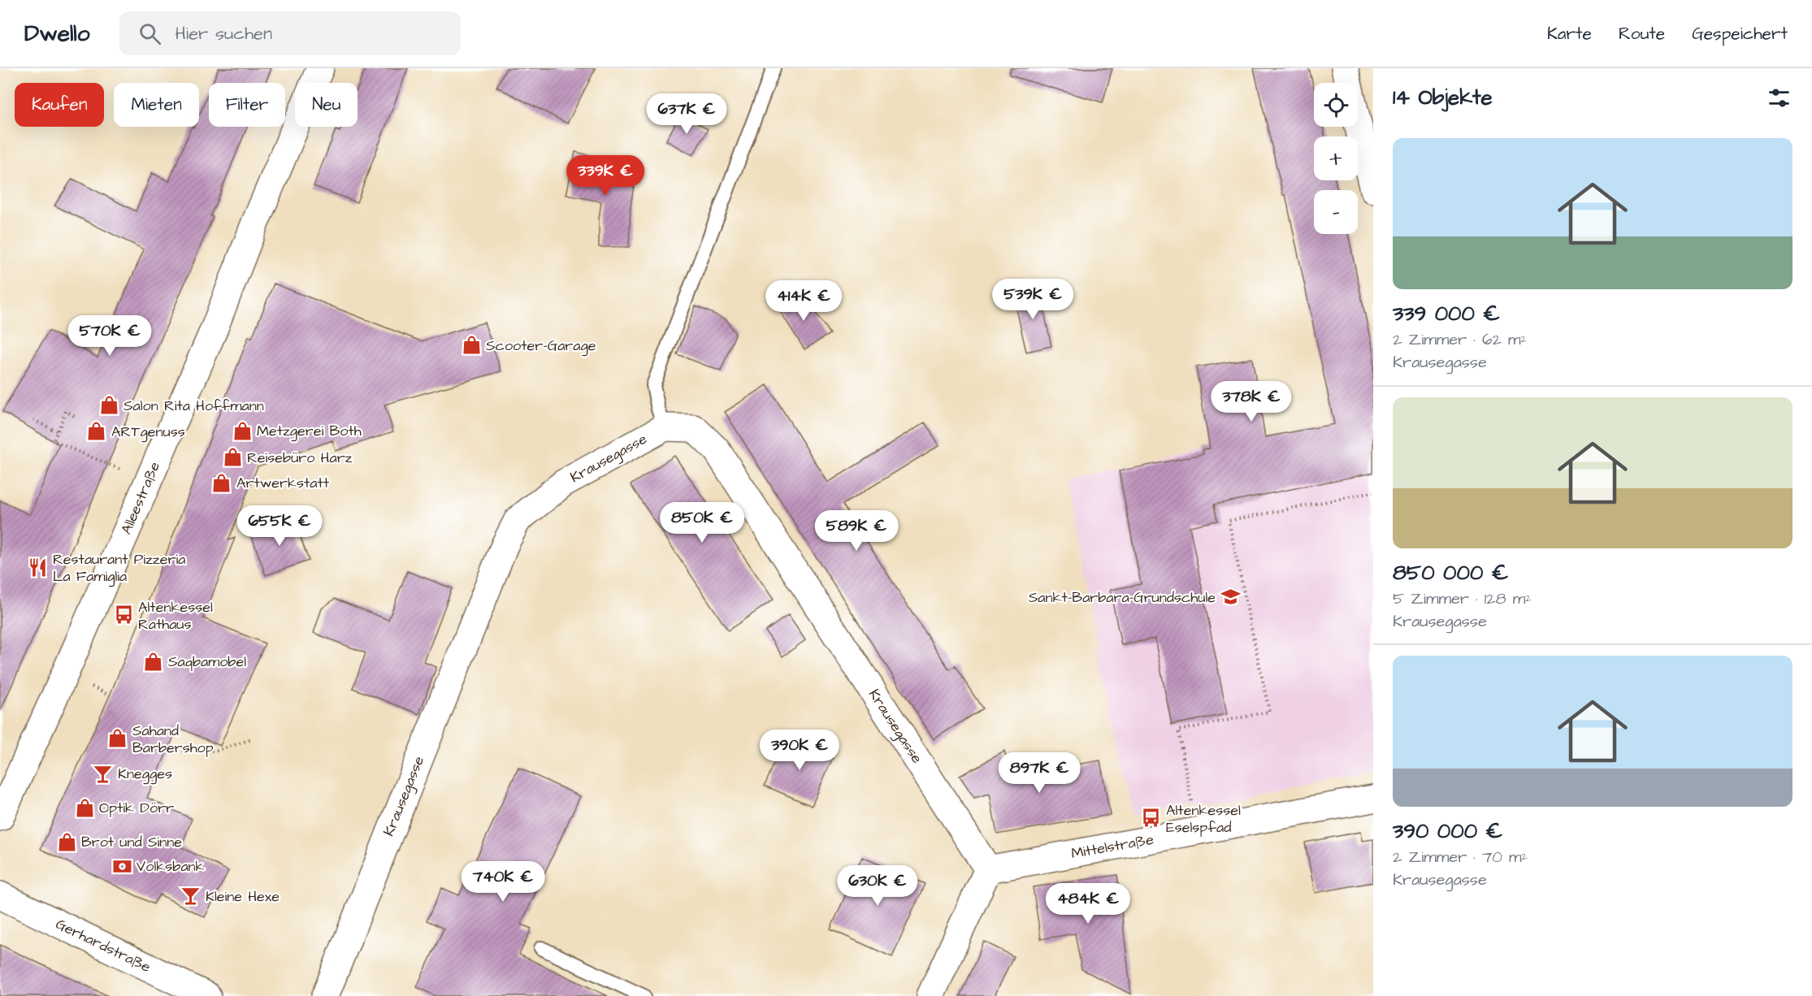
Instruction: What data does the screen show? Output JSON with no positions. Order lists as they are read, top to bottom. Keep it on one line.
{"streets":{"street":["Krausegasse","Alleestraße","Mittelstraße","Gerhardstraße"]},"crossings":[["Krausegasse","Mittelstraße"]],"places":{"shop":["Scooter-Garage","Salon Rita Hoffmann","Metzgerei Both","ARTgenuss","Reisebüro Harz","Artwerkstatt","Saqbamobel","Sahand Barbershop","Optik Dörr","Brot und Sinne"],"restaurant":["Restaurant Pizzeria La Famiglia"],"school or university":["Sankt-Barbara-Grundschule"],"bus stop":["Altenkessel Rathaus","Altenkessel Eselspfad"],"bar":["Knegges","Kleine Hexe"],"bank":["Volksbank"]},"page":{"header":"Dwello","search":"Hier suchen","nav":["Karte","Route","Gespeichert"],"heading":"14 Objekte","map_buttons":["+","−"],"chip":["Kaufen","Mieten","Filter","Neu"],"price":["637K €","339K €","539K €","414K €","570K €","378K €","850K €","655K €","589K €","390K €","897K €","740K €","630K €","484K €"],"list":[{"name":"339 000 €","note":"2 Zimmer · 62 m² · Krausegasse"},{"name":"850 000 €","note":"5 Zimmer · 128 m² · Krausegasse"},{"name":"390 000 €","note":"2 Zimmer · 70 m² · Krausegasse"}]}}
